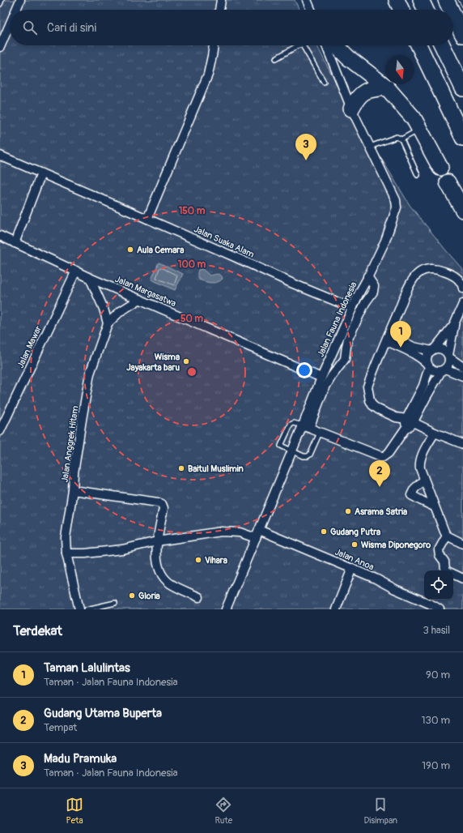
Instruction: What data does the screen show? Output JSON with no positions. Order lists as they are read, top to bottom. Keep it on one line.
{"streets":{"street":["Jalan Suaka Alam","Jalan Margasatwa","Jalan Fauna Indonesia","Jalan Mawar","Jalan Anggrek Hitam","Jalan Anoa"]},"crossings":[["Jalan Suaka Alam","Jalan Fauna Indonesia"],["Jalan Margasatwa","Jalan Fauna Indonesia"],["Jalan Margasatwa","Jalan Mawar"],["Jalan Margasatwa","Jalan Anggrek Hitam"],["Jalan Fauna Indonesia","Jalan Anoa"]],"places":["Aula Cemara","Wisma Jayakarta baru","Baitul Muslimin","Asrama Satria","Gudang Putra","Wisma Diponegoro","Vihara","Gloria"],"north":"bottom","page":{"search":"Cari di sini","pins":["3","1","2"],"heading":["Terdekat","3 hasil"],"list":[{"mark":"1","name":"Taman Lalulintas","note":"Taman · Jalan Fauna Indonesia","value":"90 m"},{"mark":"2","name":"Gudang Utama Buperta","note":"Tempat","value":"130 m"},{"mark":"3","name":"Madu Pramuka","note":"Taman · Jalan Fauna Indonesia","value":"190 m"}],"nav":["Peta","Rute","Disimpan"]},"rings":["150 m","100 m","50 m"]}
